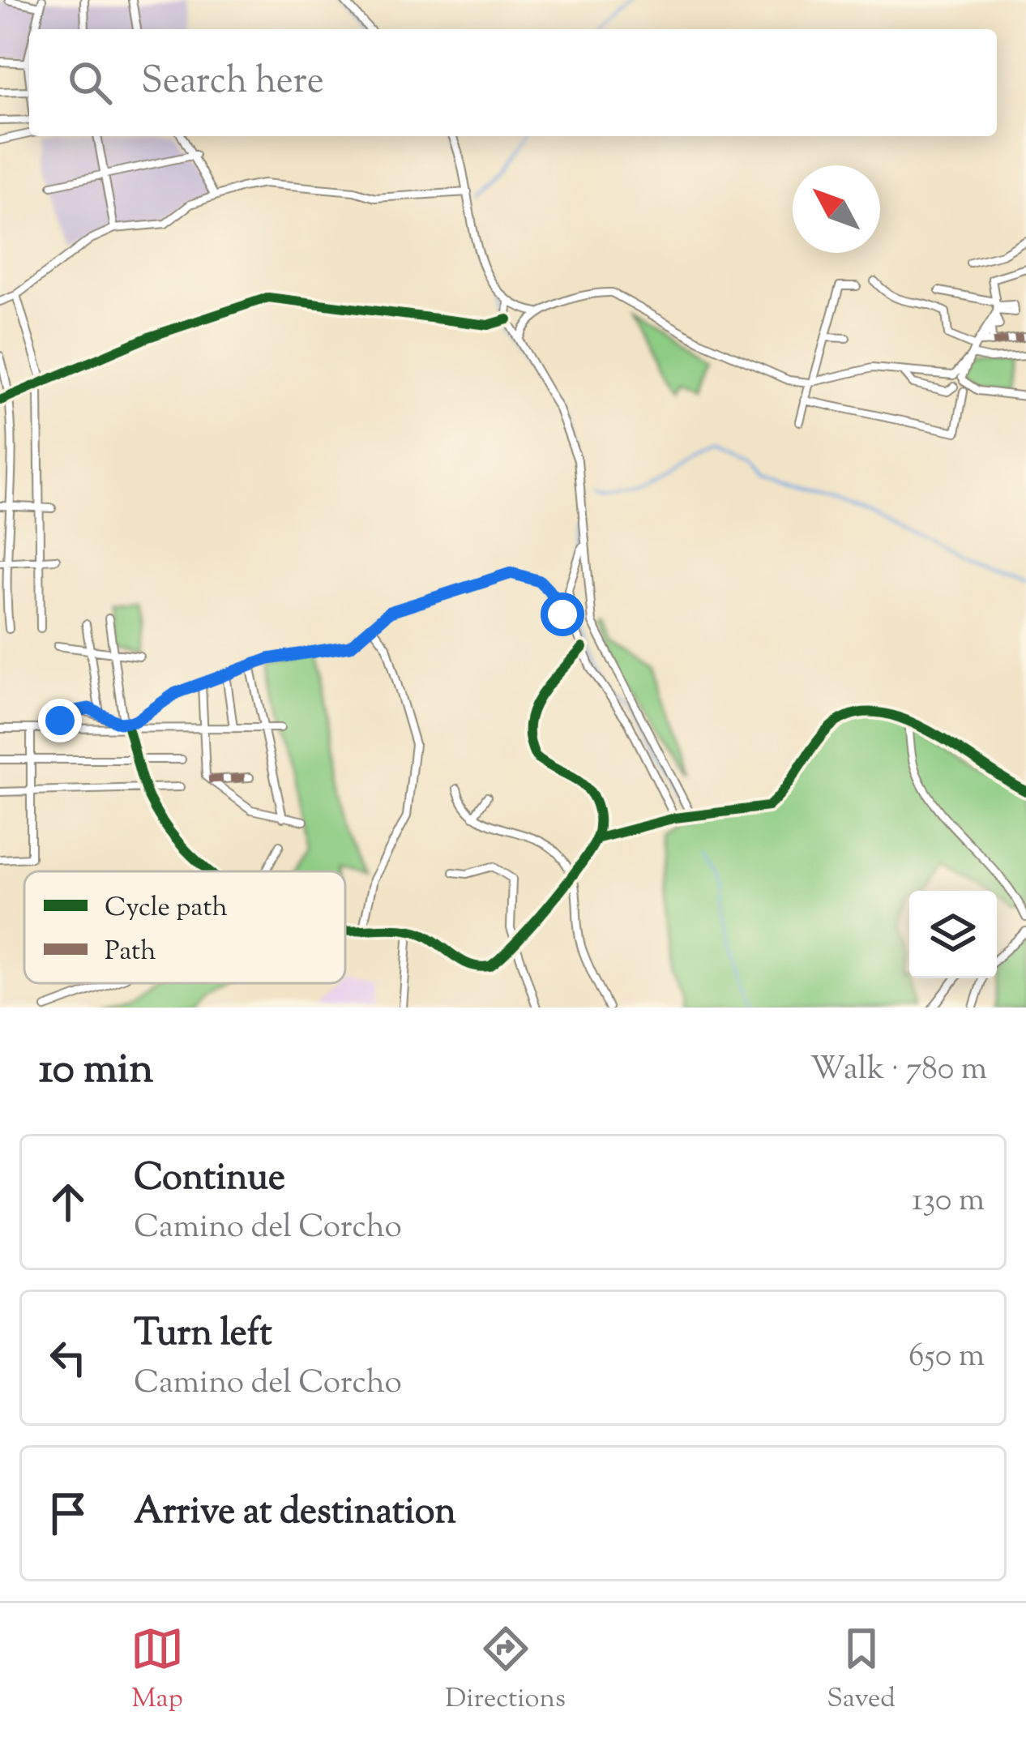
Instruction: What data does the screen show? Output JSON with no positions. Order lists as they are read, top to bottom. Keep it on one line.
{"legend":["Cycle path","Path"],"north":"top left","page":{"search":"Search here","heading":["10 min","Walk · 780 m"],"list":[["Continue","Camino del Corcho","130 m"],["Turn left","Camino del Corcho","650 m"],"Arrive at destination"],"nav":["Map","Directions","Saved"]}}
